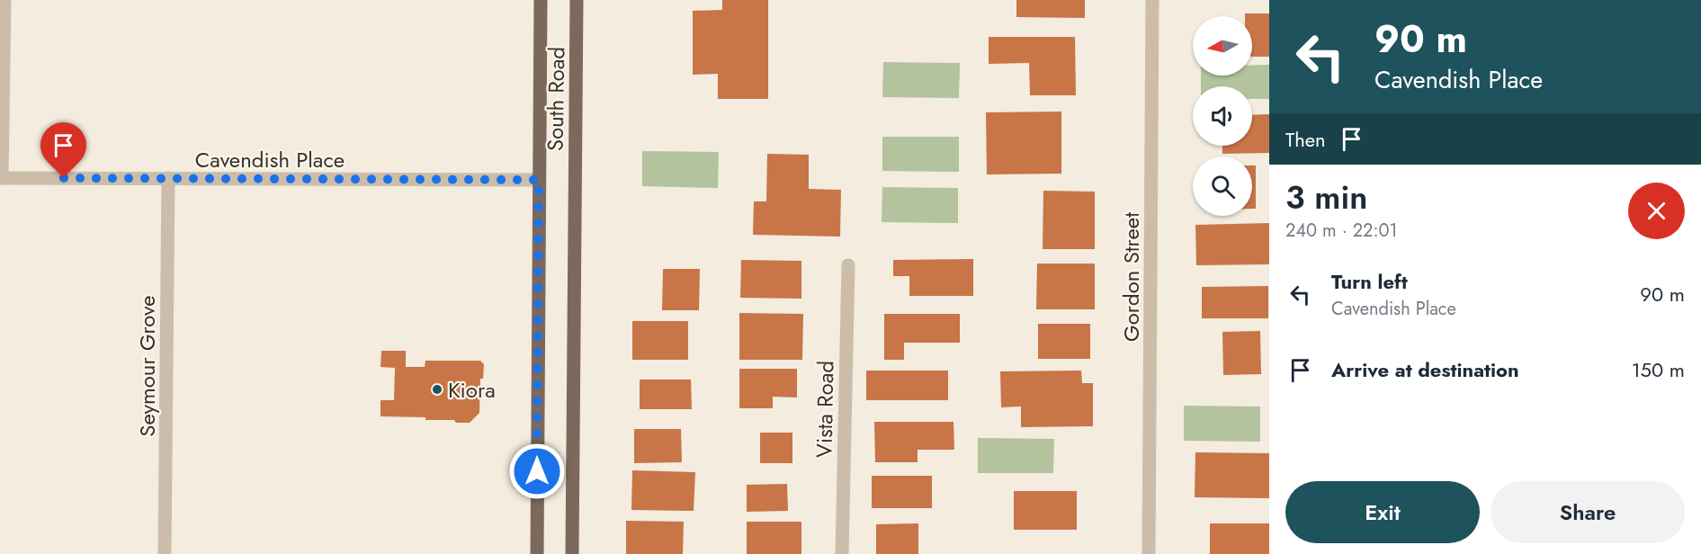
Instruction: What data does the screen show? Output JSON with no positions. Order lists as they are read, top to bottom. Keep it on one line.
{"streets":{"main road":["South Road"],"street":["Cavendish Place","Gordon Street","Seymour Grove","Vista Road"]},"crossings":[["South Road","Cavendish Place"],["Cavendish Place","Seymour Grove"]],"places":["Kiora"],"north":"left","page":{"turn":["90 m","Cavendish Place"],"then":"Then","heading":["3 min","240 m · 22:01"],"list":[{"name":"Turn left","note":"Cavendish Place","value":"90 m"},{"name":"Arrive at destination","value":"150 m"}],"buttons":["Exit","Share"]}}
